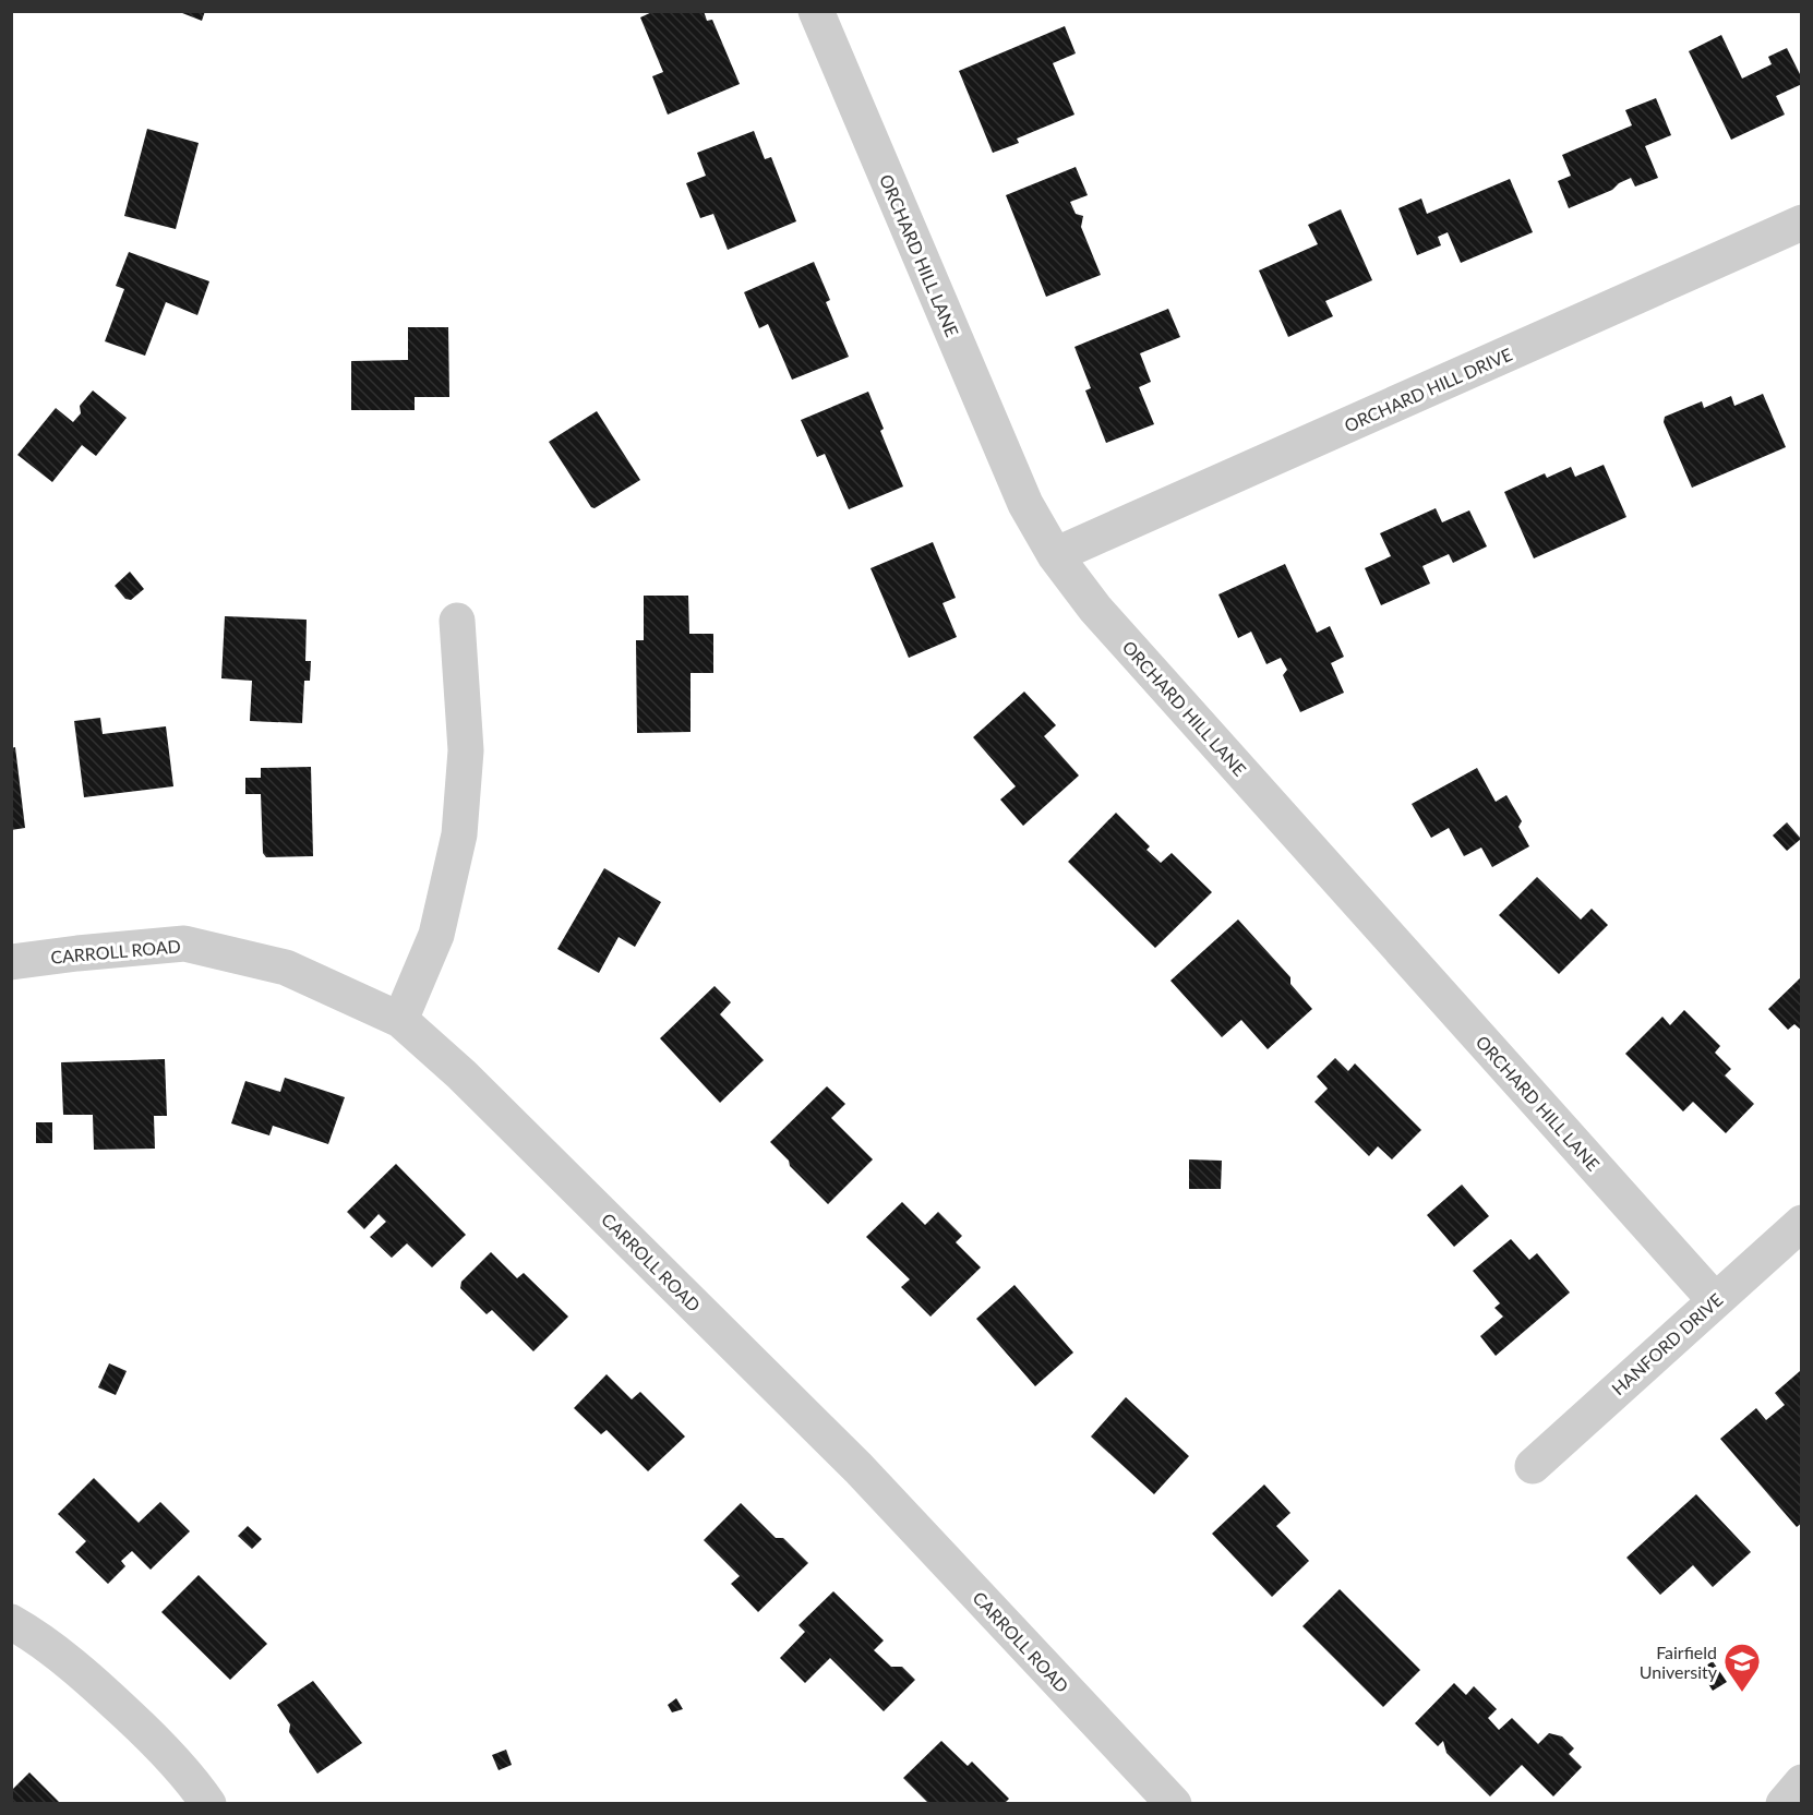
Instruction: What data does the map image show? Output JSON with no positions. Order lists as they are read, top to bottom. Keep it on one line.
{"streets":{"street":["ORCHARD HILL LANE","ORCHARD HILL DRIVE","CARROLL ROAD","HANFORD DRIVE"]},"crossings":[["ORCHARD HILL LANE","ORCHARD HILL DRIVE"],["ORCHARD HILL LANE","HANFORD DRIVE"]],"places":{"school or university":["Fairfield University"]}}
